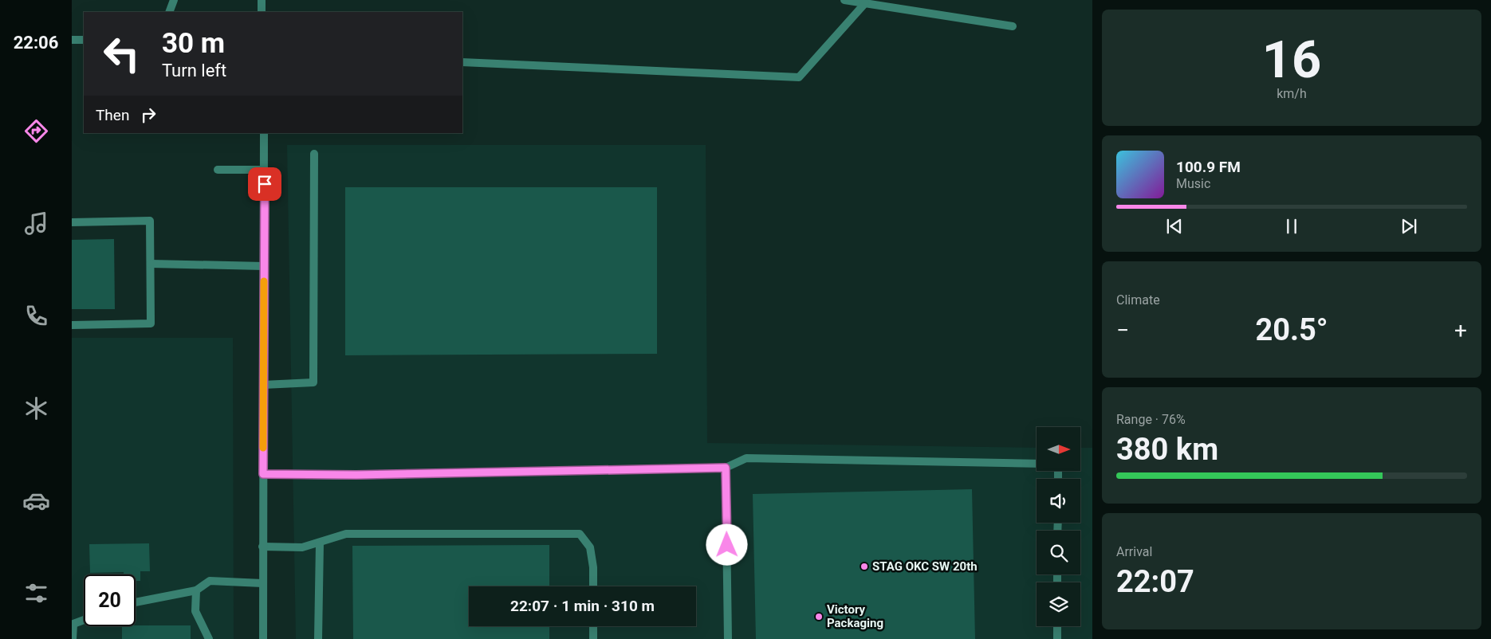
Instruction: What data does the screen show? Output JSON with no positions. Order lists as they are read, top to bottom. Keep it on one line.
{"places":["STAG OKC SW 20th","Victory Packaging"],"north":"right","page":{"tabs":"22:06","tile":[["16","km/h"],"Climate",["Range · 76%","380 km"],["Arrival","22:07"]],"turn":["30 m","Turn left"],"then":"Then","song":["100.9 FM","Music"],"heat":["−","20.5°","+"],"limit":"20","trip":"22:07 · 1 min · 310 m"}}
